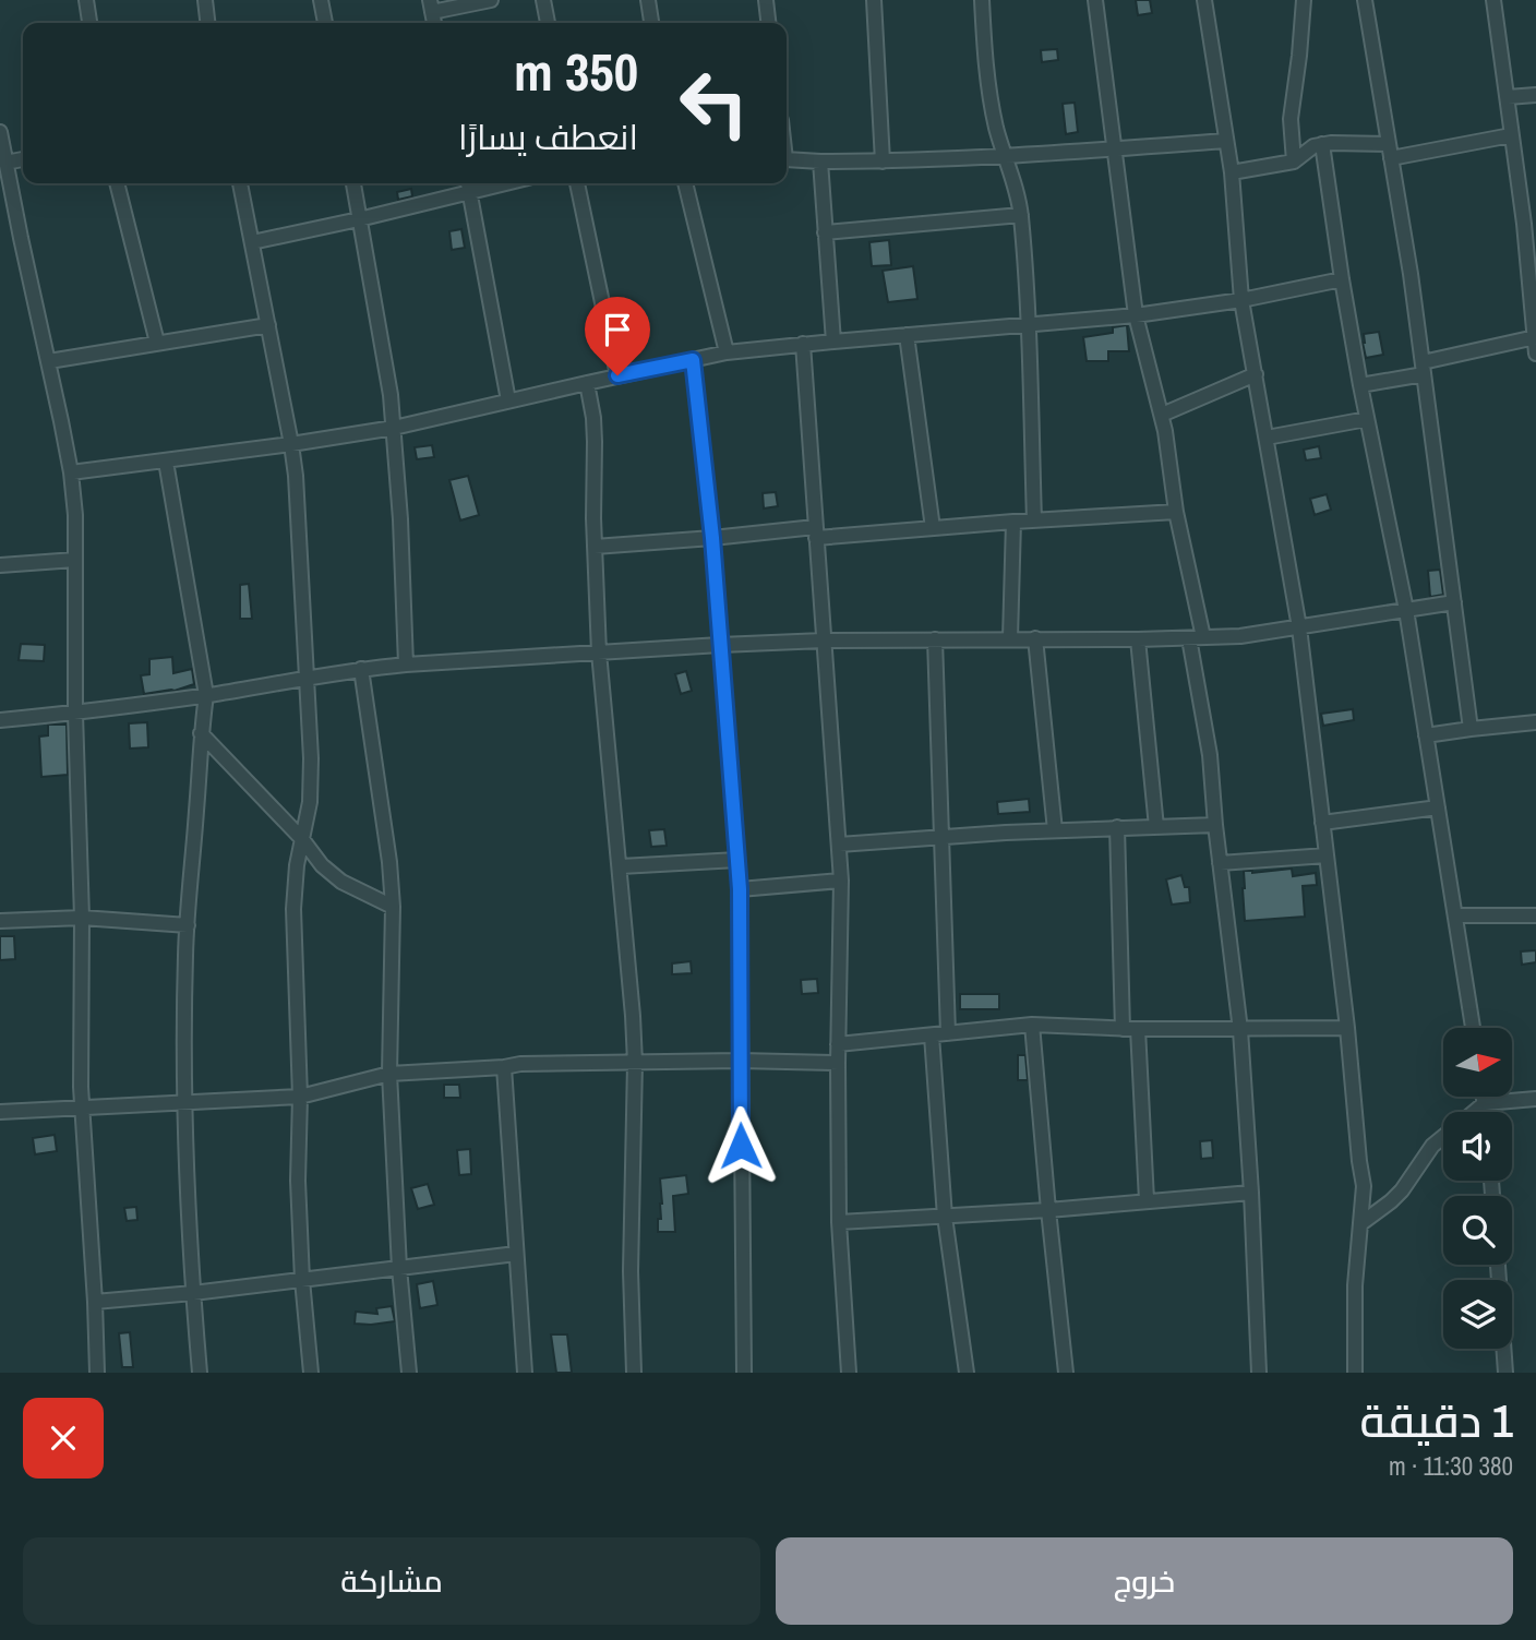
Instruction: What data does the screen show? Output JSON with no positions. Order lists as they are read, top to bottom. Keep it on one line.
{"north":"right","page":{"turn":["350 m","انعطف يسارًا"],"heading":["1 دقيقة","380 m · 11:30"],"buttons":["خروج","مشاركة"]}}
